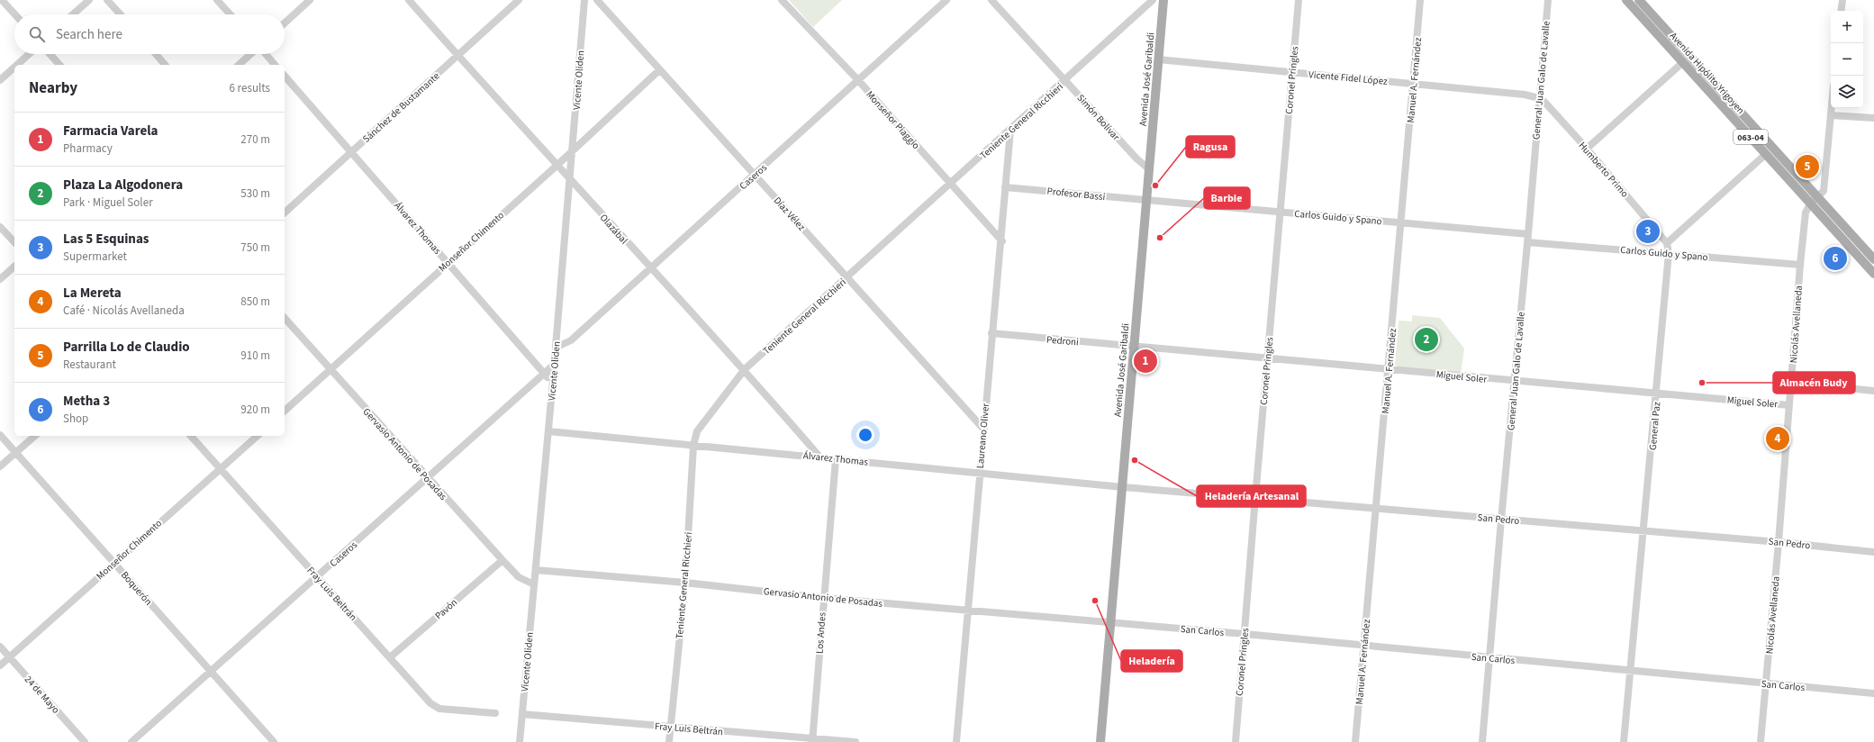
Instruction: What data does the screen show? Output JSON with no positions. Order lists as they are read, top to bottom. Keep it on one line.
{"streets":{"main road":["Avenida Hipólito Yrigoyen","Avenida José Garibaldi","063-04"],"street":["Vicente Fidel López","Vicente Oliden","Coronel Pringles","Manuel A. Fernández","General Juan Galo de Lavalle","Sánchez de Bustamante","Simón Bolívar","Monseñor Piaggio","Teniente General Ricchieri","Humberto Primo","Caseros","Profesor Bassi","Díaz Vélez","Carlos Guido y Spano","Álvarez Thomas","Olazábal","Monseñor Chimento","Nicolás Avellaneda","Pedroni","Miguel Soler","General Paz","Laureano Oliver","Gervasio Antonio de Posadas","San Pedro","Boquerón","Fray Luis Beltrán","Pavón","San Carlos","Los Andes","24 de Mayo"]},"crossings":[["Avenida Hipólito Yrigoyen","Nicolás Avellaneda"],["Vicente Fidel López","Avenida José Garibaldi"],["Vicente Fidel López","Coronel Pringles"],["Vicente Fidel López","Manuel A. Fernández"],["Vicente Fidel López","General Juan Galo de Lavalle"],["Vicente Fidel López","Humberto Primo"],["Avenida José Garibaldi","Simón Bolívar"],["Avenida José Garibaldi","Profesor Bassi"],["Avenida José Garibaldi","Carlos Guido y Spano"],["Avenida José Garibaldi","Álvarez Thomas"],["Avenida José Garibaldi","Pedroni"],["Avenida José Garibaldi","Miguel Soler"],["Avenida José Garibaldi","Gervasio Antonio de Posadas"],["Avenida José Garibaldi","San Pedro"],["Avenida José Garibaldi","San Carlos"],["Vicente Oliden","Caseros"],["Vicente Oliden","Álvarez Thomas"],["Vicente Oliden","Olazábal"],["Vicente Oliden","Monseñor Chimento"],["Vicente Oliden","Gervasio Antonio de Posadas"],["Vicente Oliden","Fray Luis Beltrán"],["Coronel Pringles","Carlos Guido y Spano"],["Coronel Pringles","Miguel Soler"],["Coronel Pringles","San Pedro"],["Coronel Pringles","San Carlos"],["Manuel A. Fernández","Carlos Guido y Spano"],["Manuel A. Fernández","Miguel Soler"],["Manuel A. Fernández","San Pedro"],["Manuel A. Fernández","San Carlos"],["General Juan Galo de Lavalle","Humberto Primo"],["General Juan Galo de Lavalle","Carlos Guido y Spano"],["General Juan Galo de Lavalle","Miguel Soler"],["General Juan Galo de Lavalle","San Pedro"],["General Juan Galo de Lavalle","San Carlos"],["Sánchez de Bustamante","Álvarez Thomas"],["Sánchez de Bustamante","Olazábal"],["Simón Bolívar","Teniente General Ricchieri"],["Monseñor Piaggio","Teniente General Ricchieri"],["Monseñor Piaggio","Caseros"],["Monseñor Piaggio","Laureano Oliver"],["Teniente General Ricchieri","Díaz Vélez"],["Teniente General Ricchieri","Álvarez Thomas"],["Teniente General Ricchieri","Olazábal"],["Teniente General Ricchieri","Laureano Oliver"],["Teniente General Ricchieri","Gervasio Antonio de Posadas"],["Teniente General Ricchieri","Fray Luis Beltrán"],["Humberto Primo","General Paz"],["Caseros","Díaz Vélez"],["Caseros","Álvarez Thomas"],["Caseros","Olazábal"],["Caseros","Gervasio Antonio de Posadas"],["Caseros","Boquerón"],["Caseros","Fray Luis Beltrán"],["Profesor Bassi","Carlos Guido y Spano"],["Profesor Bassi","Laureano Oliver"],["Díaz Vélez","Monseñor Chimento"],["Díaz Vélez","Laureano Oliver"],["Carlos Guido y Spano","Nicolás Avellaneda"],["Carlos Guido y Spano","General Paz"],["Álvarez Thomas","Olazábal"],["Álvarez Thomas","Monseñor Chimento"],["Álvarez Thomas","Laureano Oliver"],["Álvarez Thomas","San Pedro"],["Álvarez Thomas","Los Andes"],["Olazábal","Monseñor Chimento"],["Monseñor Chimento","Gervasio Antonio de Posadas"],["Monseñor Chimento","Boquerón"],["Monseñor Chimento","Fray Luis Beltrán"],["Monseñor Chimento","24 de Mayo"],["Nicolás Avellaneda","Miguel Soler"],["Nicolás Avellaneda","San Pedro"],["Nicolás Avellaneda","San Carlos"],["Pedroni","Miguel Soler"],["Pedroni","Laureano Oliver"],["Miguel Soler","General Paz"],["General Paz","San Pedro"],["General Paz","San Carlos"],["Laureano Oliver","Gervasio Antonio de Posadas"],["Gervasio Antonio de Posadas","Pavón"],["Gervasio Antonio de Posadas","San Carlos"],["Gervasio Antonio de Posadas","Los Andes"],["Fray Luis Beltrán","Pavón"],["Fray Luis Beltrán","Los Andes"]],"places":["Ragusa","Barbie","Almacén Budy","Heladería Artesanal","Heladería"],"page":{"map_buttons":["+","−"],"search":"Search here","heading":["Nearby","6 results"],"list":[{"mark":"1","name":"Farmacia Varela","note":"Pharmacy","value":"270 m"},{"mark":"2","name":"Plaza La Algodonera","note":"Park · Miguel Soler","value":"530 m"},{"mark":"3","name":"Las 5 Esquinas","note":"Supermarket","value":"750 m"},{"mark":"4","name":"La Mereta","note":"Café · Nicolás Avellaneda","value":"850 m"},{"mark":"5","name":"Parrilla Lo de Claudio","note":"Restaurant","value":"910 m"},{"mark":"6","name":"Metha 3","note":"Shop","value":"920 m"}],"pins":["5","3","6","2","1","4"]}}
